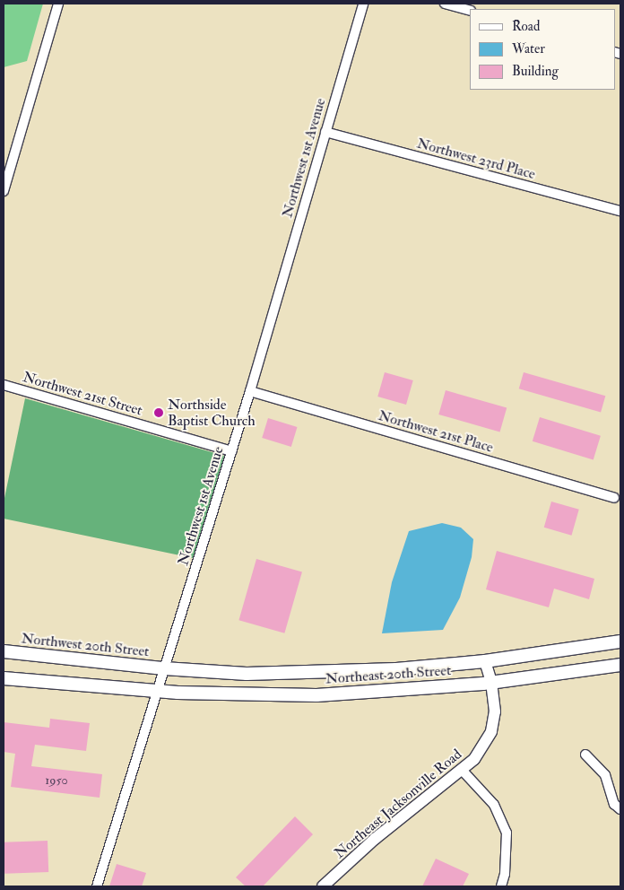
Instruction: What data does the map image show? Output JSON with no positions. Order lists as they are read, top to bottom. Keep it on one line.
{"streets":{"main road":["Northwest 20th Street","Northeast 20th Street"],"street":["Northwest 1st Avenue","Northwest 23rd Place","Northwest 21st Street","Northwest 21st Place","Northeast Jacksonville Road"]},"crossings":[["Northwest 1st Avenue","Northwest 23rd Place"],["Northwest 1st Avenue","Northwest 21st Street"],["Northwest 1st Avenue","Northwest 21st Place"],["Northwest 1st Avenue","Northwest 20th Street"],["Northwest 1st Avenue","Northeast 20th Street"],["Northwest 20th Street","Northeast 20th Street"],["Northeast 20th Street","Northeast Jacksonville Road"]],"places":["Northside Baptist Church"],"house_numbers":["1950"],"legend":["Road","Water","Building"]}
